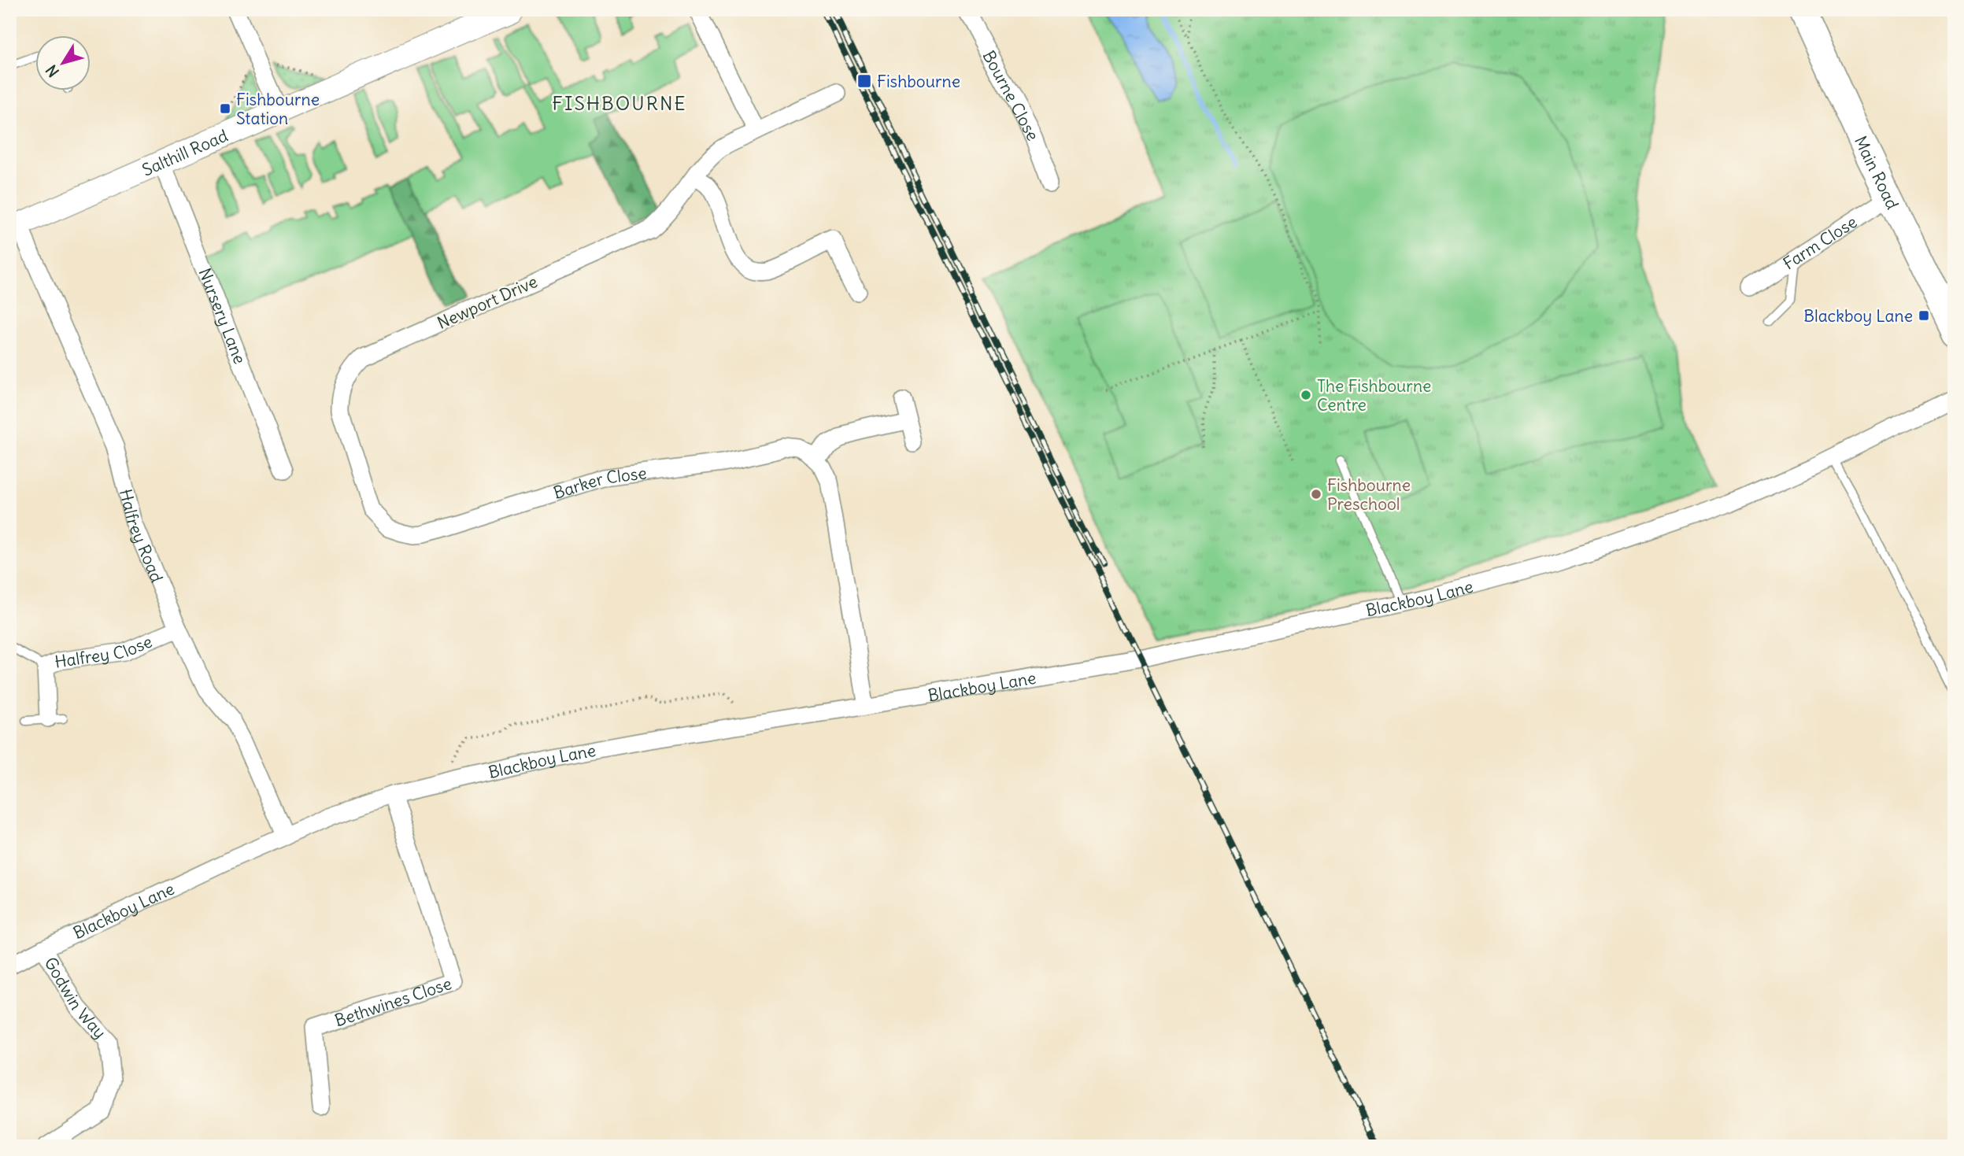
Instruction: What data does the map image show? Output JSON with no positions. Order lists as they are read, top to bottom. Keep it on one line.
{"streets":{"main road":["Main Road"],"street":["Bourne Close","Salthill Road","Farm Close","Newport Drive","Nursery Lane","Barker Close","Halfrey Road","Blackboy Lane","Halfrey Close","Godwin Way","Bethwines Close"]},"crossings":[["Salthill Road","Nursery Lane"],["Salthill Road","Halfrey Road"],["Main Road","Farm Close"],["Newport Drive","Barker Close"],["Halfrey Road","Blackboy Lane"],["Halfrey Road","Halfrey Close"],["Blackboy Lane","Godwin Way"],["Blackboy Lane","Bethwines Close"]],"districts":["FISHBOURNE"],"places":{"transit":["Fishbourne","Fishbourne Station","Blackboy Lane"],"other":["The Fishbourne Centre","Fishbourne Preschool"]},"north":"bottom left"}
